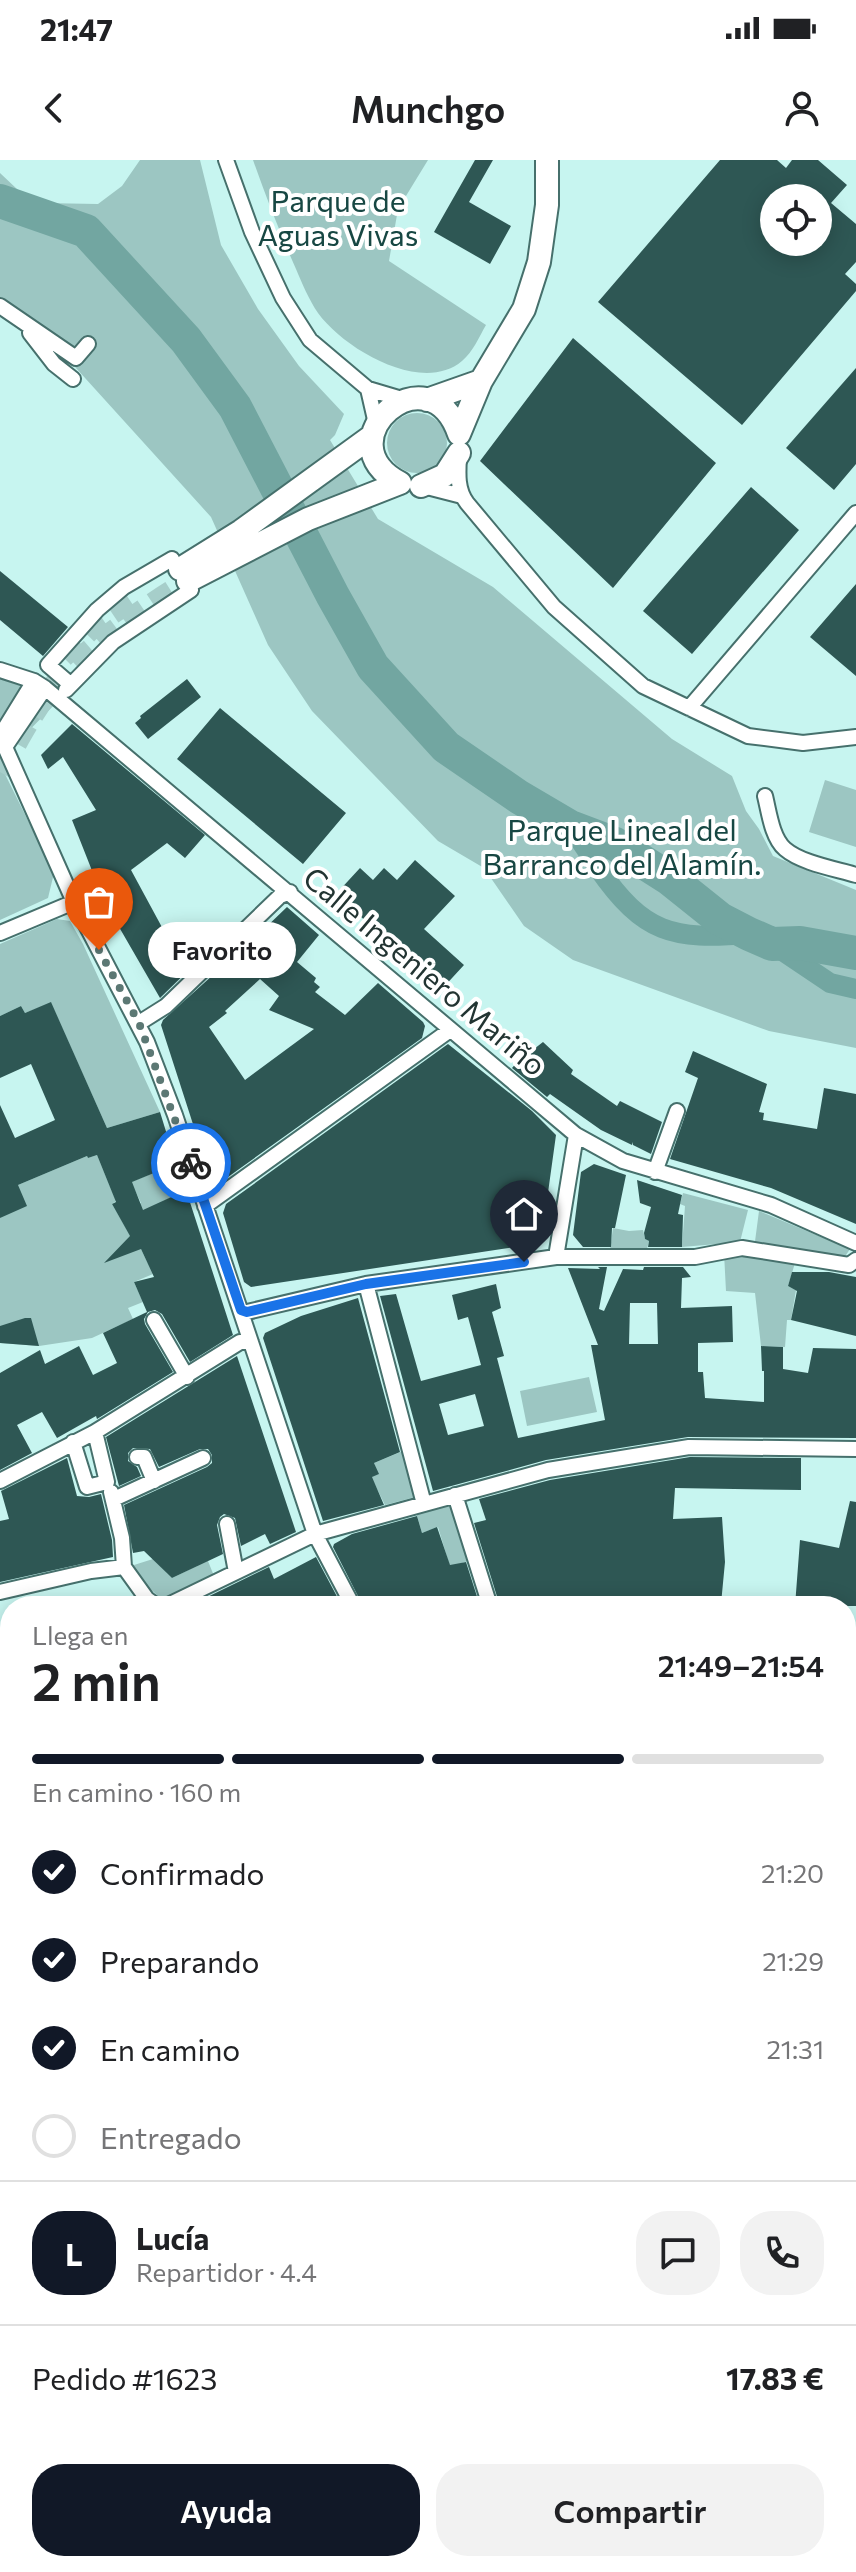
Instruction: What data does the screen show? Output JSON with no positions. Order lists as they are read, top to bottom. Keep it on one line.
{"streets":{"street":["Calle Ingeniero Mariño"]},"parks":["Parque de Aguas Vivas","Parque Lineal del Barranco del Alamín."],"places":["Favorito"],"page":{"status":"21:47","header":"Munchgo","bubble":"Favorito","heading":["2 min","Llega en","21:49–21:54"],"panel":["Lucía","Repartidor · 4.4","Pedido #1623","17.83 €"],"bar":"En camino · 160 m","list":[["Confirmado","21:20"],["Preparando","21:29"],["En camino","21:31"],"Entregado"],"round":"L","buttons":["Ayuda","Compartir"]}}
